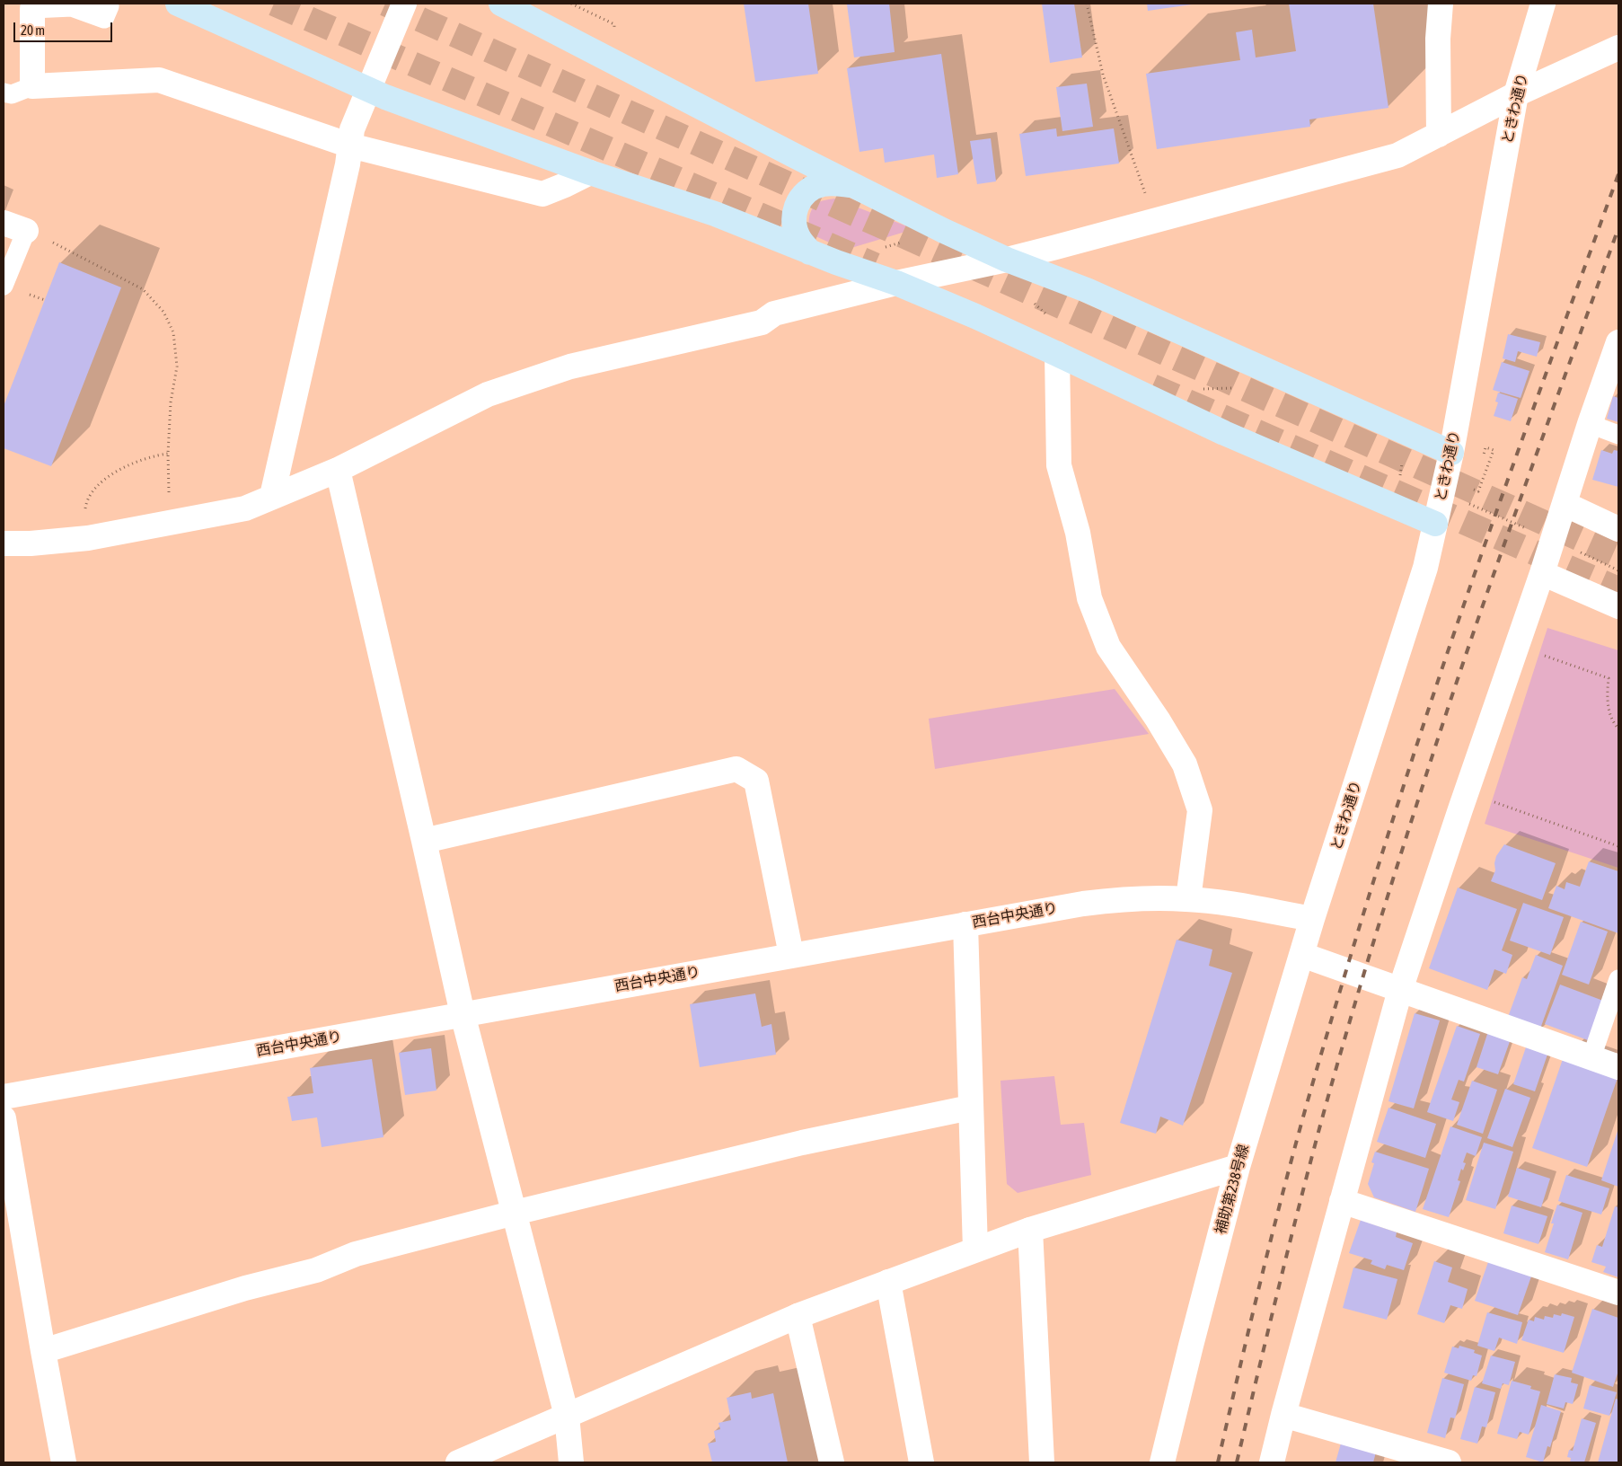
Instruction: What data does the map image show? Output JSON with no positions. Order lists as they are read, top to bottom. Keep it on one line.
{"streets":{"street":["ときわ通り","西台中央通り","補助第238号線"]},"crossings":[["ときわ通り","西台中央通り"],["ときわ通り","補助第238号線"],["西台中央通り","補助第238号線"]],"scale_bar":"20 m"}
